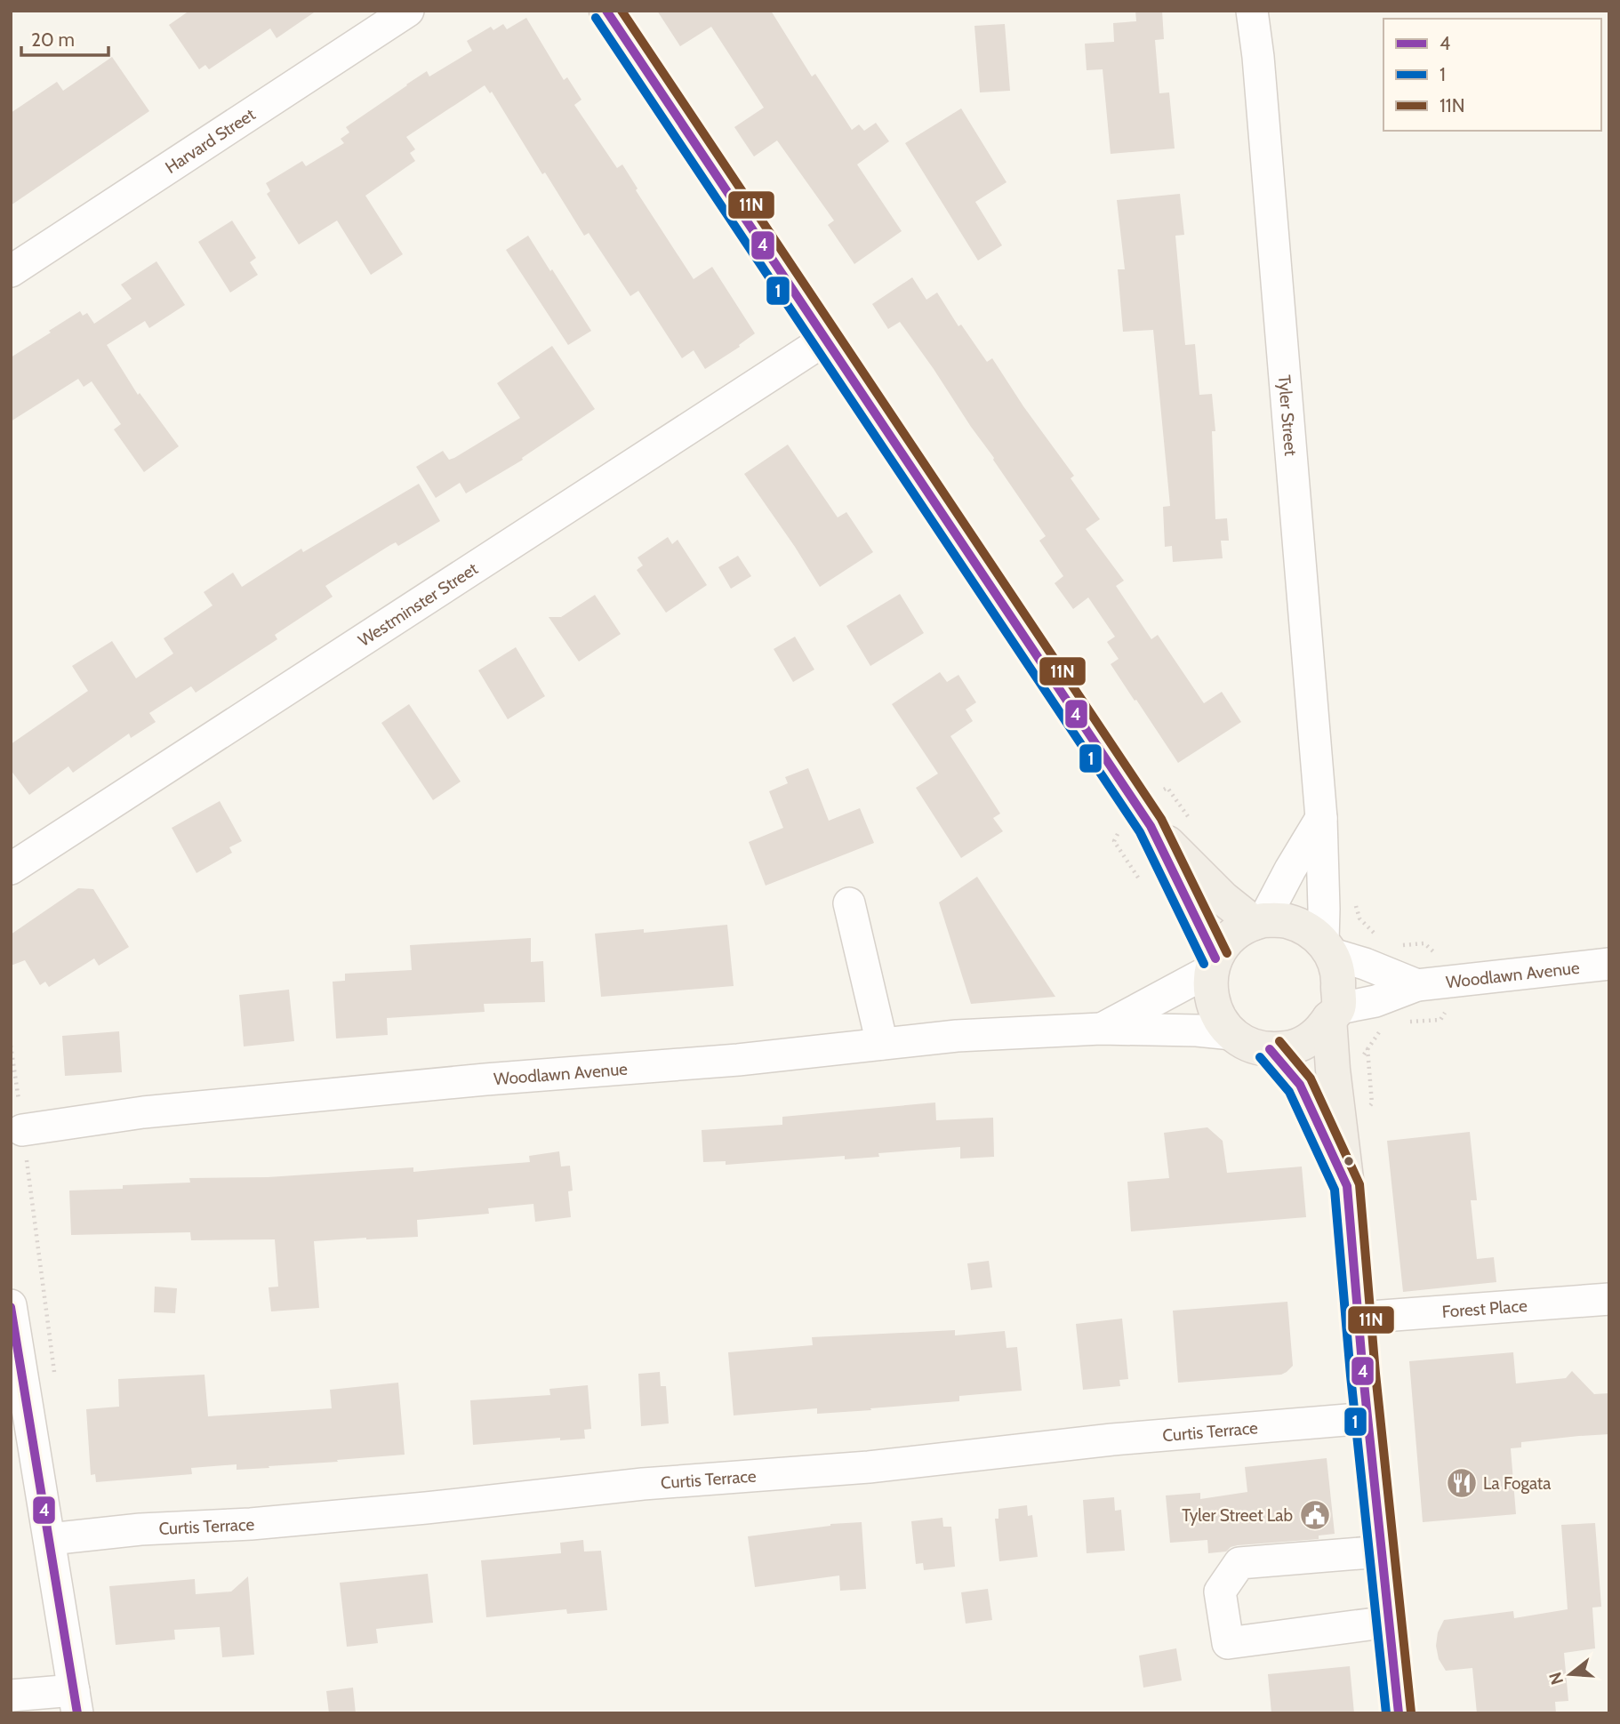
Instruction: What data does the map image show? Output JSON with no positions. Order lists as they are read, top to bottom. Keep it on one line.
{"streets":{"street":["Harvard Street","Tyler Street","Westminster Street","Woodlawn Avenue","Forest Place","Curtis Terrace"]},"crossings":[["Tyler Street","Woodlawn Avenue"]],"places":{"restaurant":["La Fogata"],"public building":["Tyler Street Lab"]},"lines":["transit line 4","transit line 11N","transit line 1"],"legend":["4","1","11N"],"scale_bar":"20 m","north":"left"}
